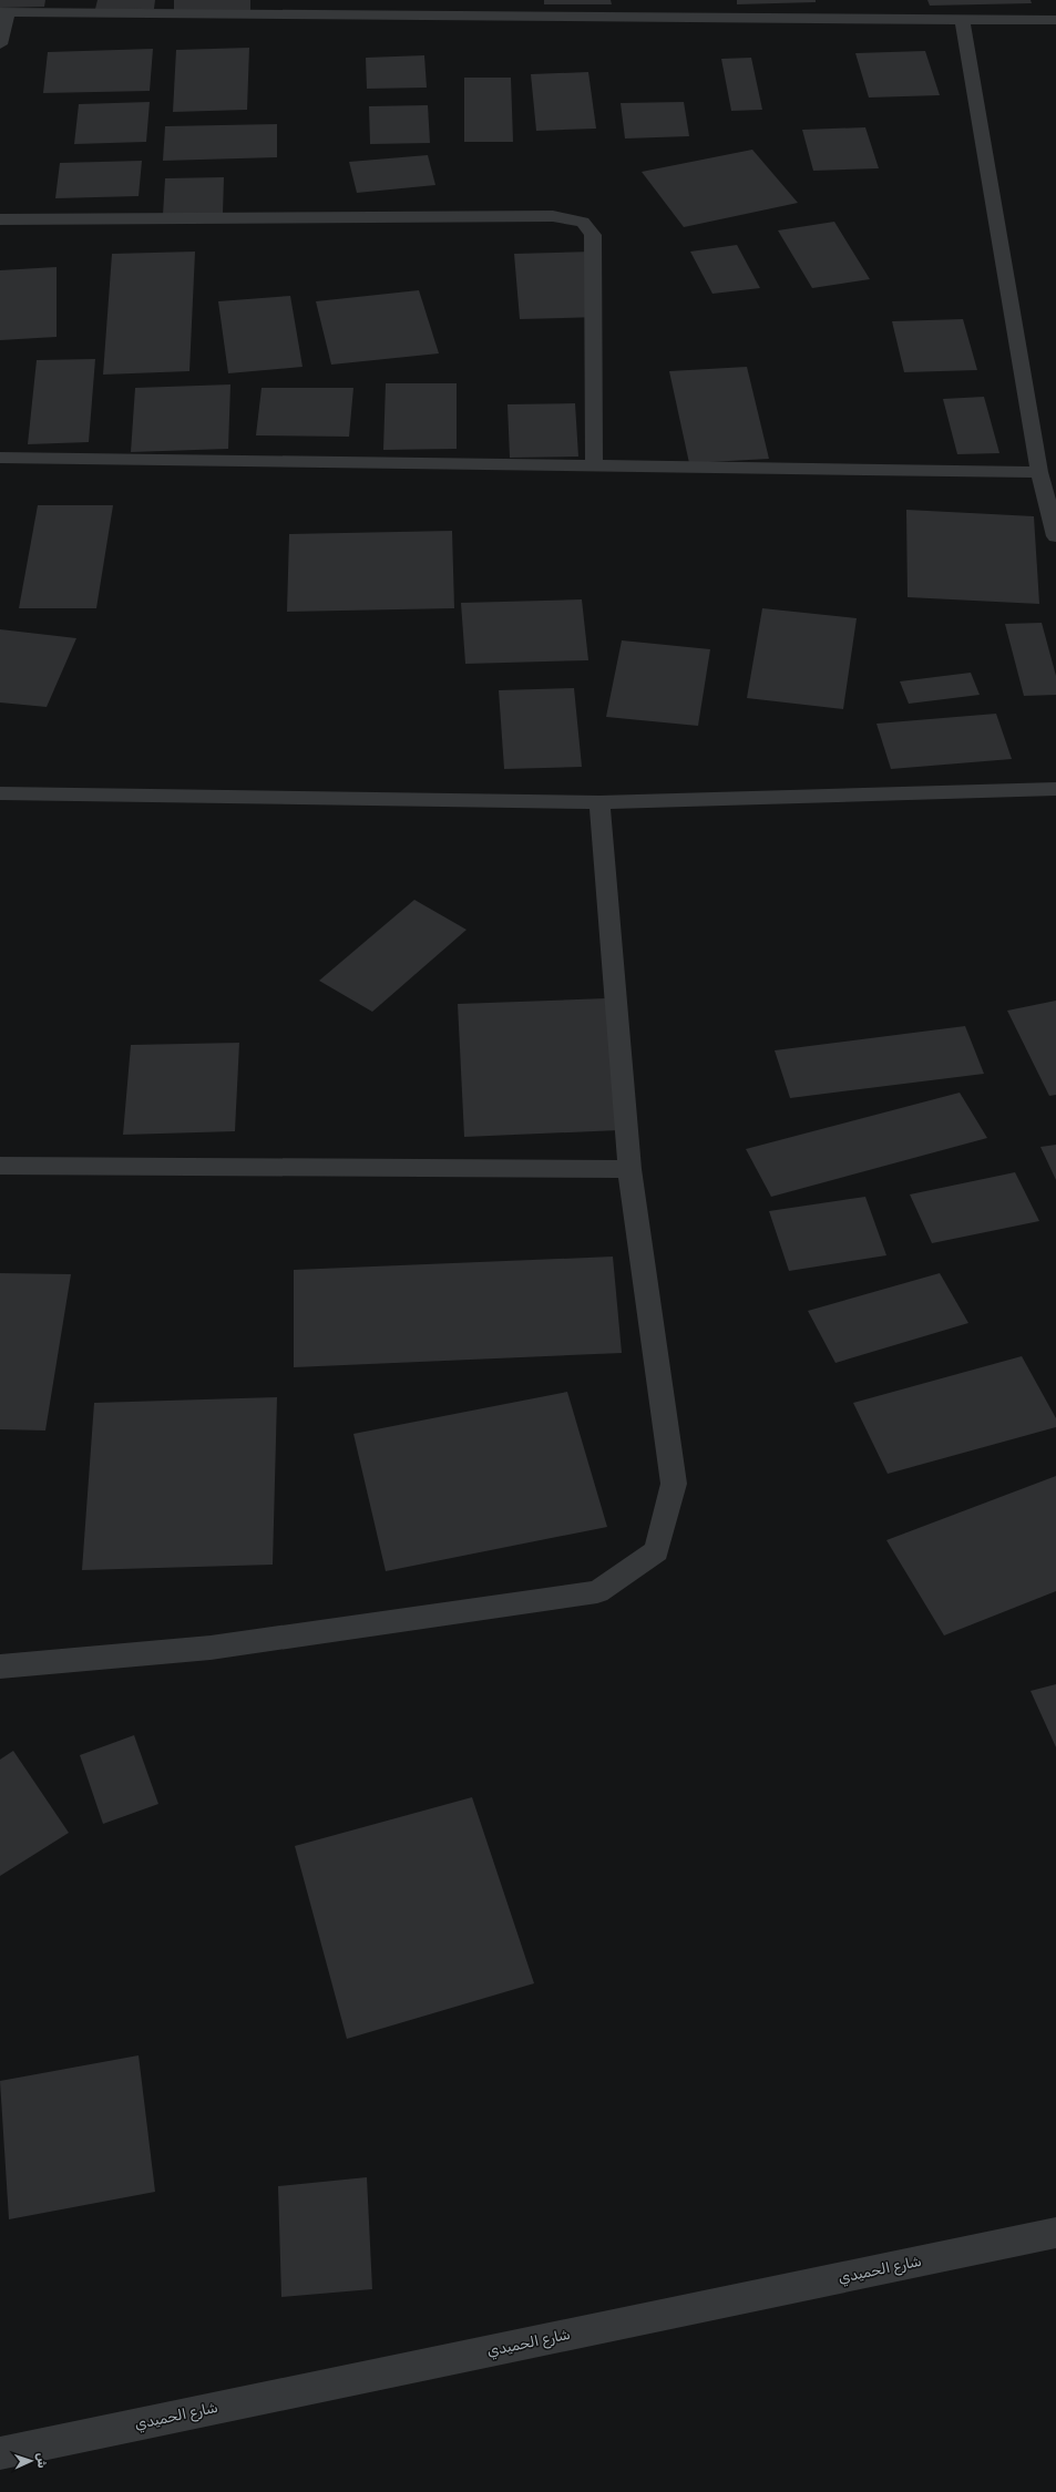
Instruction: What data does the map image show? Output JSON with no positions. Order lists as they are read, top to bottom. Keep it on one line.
{"streets":{"street":["شارع الحميدي"]},"north":"right"}
